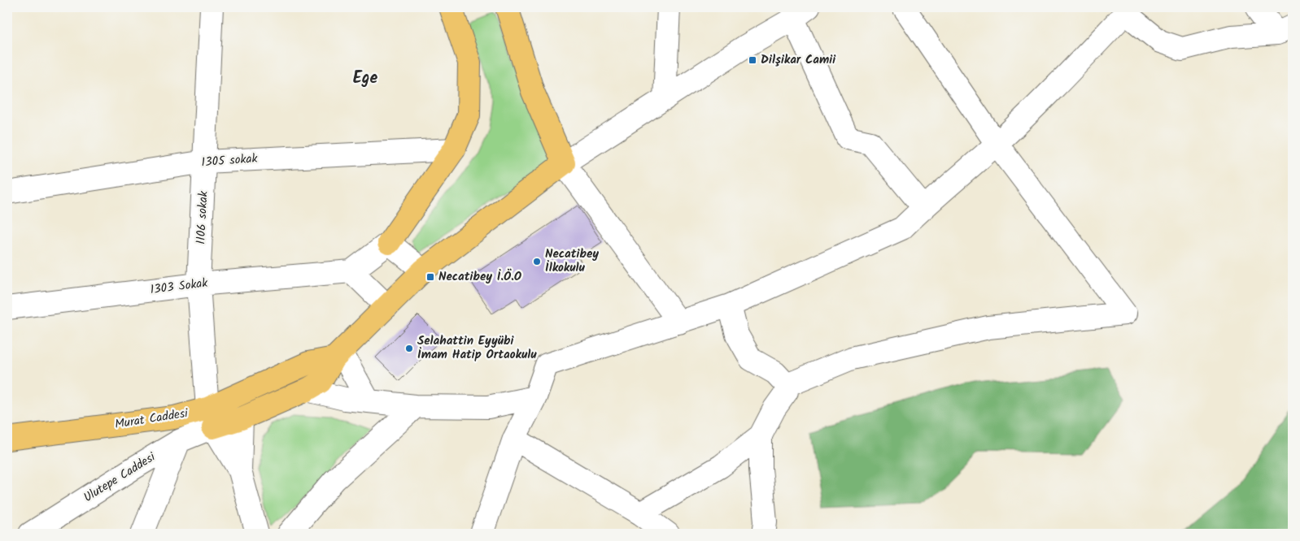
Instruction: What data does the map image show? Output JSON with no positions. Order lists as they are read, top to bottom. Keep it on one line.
{"streets":{"main road":["Murat Caddesi"],"street":["1305 sokak","1106 sokak","1303 Sokak","Ulutepe Caddesi"]},"crossings":[["1305 sokak","1106 sokak"],["1106 sokak","1303 Sokak"],["1106 sokak","Murat Caddesi"],["1106 sokak","Ulutepe Caddesi"],["Murat Caddesi","Ulutepe Caddesi"]],"districts":["Ege"],"places":{"transit":["Dilşikar Camii","Necatibey İ.Ö.O"],"other":["Necatibey İlkokulu","Selahattin Eyyübi İmam Hatip Ortaokulu"]}}
